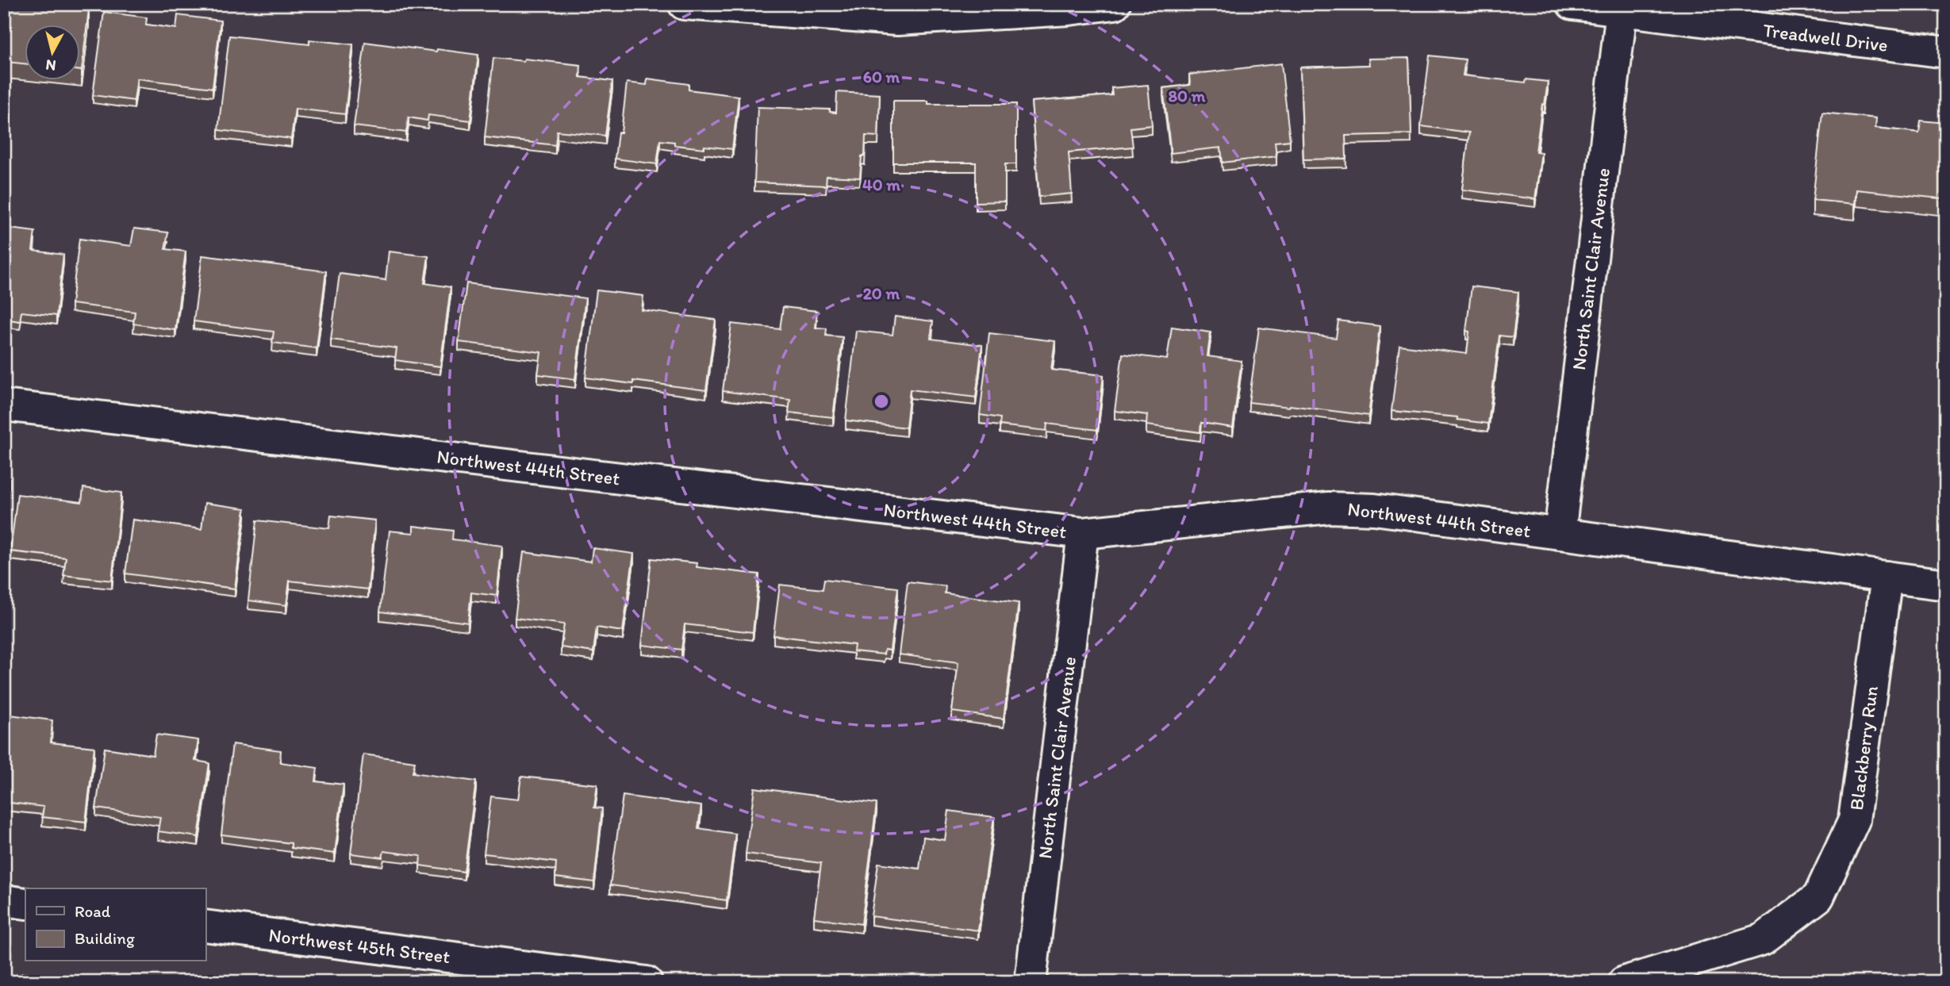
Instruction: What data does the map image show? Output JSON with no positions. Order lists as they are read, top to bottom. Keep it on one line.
{"streets":{"street":["Treadwell Drive","North Saint Clair Avenue","Northwest 44th Street","Blackberry Run","Northwest 45th Street"]},"crossings":[["Treadwell Drive","North Saint Clair Avenue"],["North Saint Clair Avenue","Northwest 44th Street"],["Northwest 44th Street","Blackberry Run"]],"legend":["Road","Building"],"north":"bottom","rings":["60 m","80 m","40 m","20 m"]}
